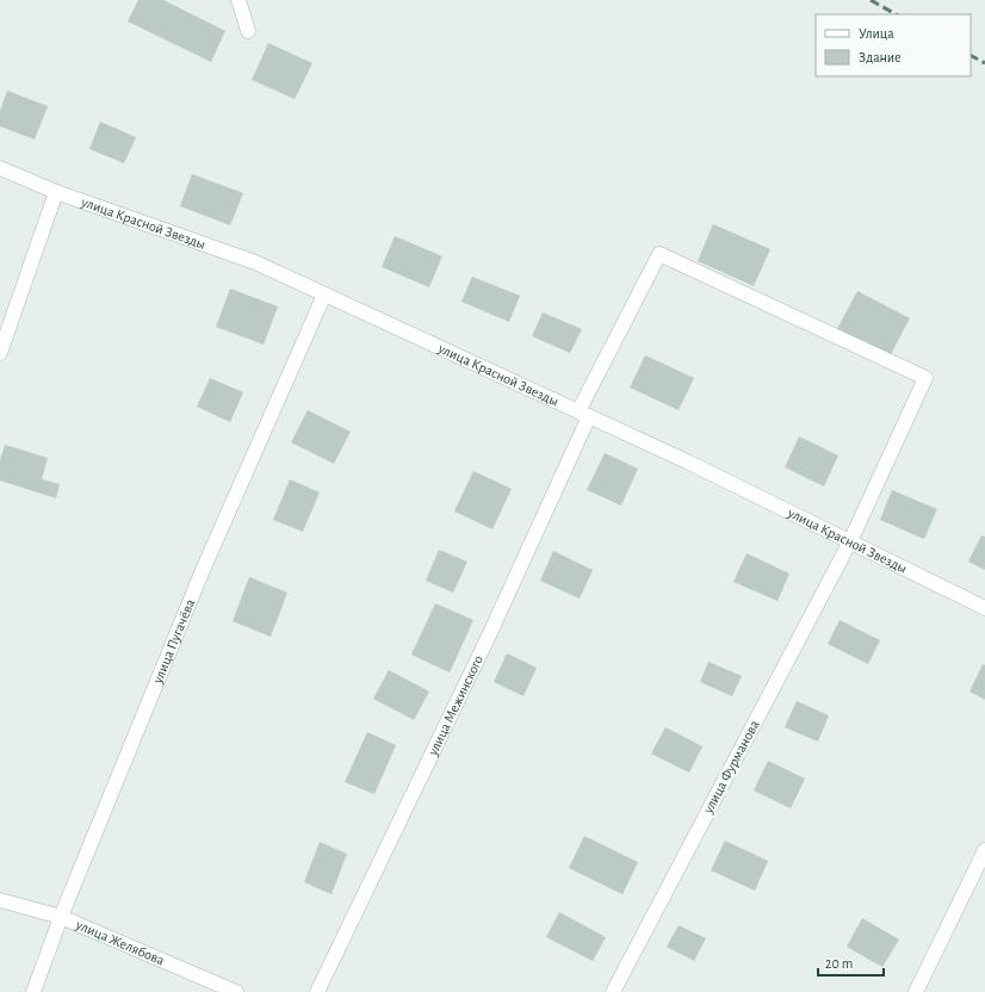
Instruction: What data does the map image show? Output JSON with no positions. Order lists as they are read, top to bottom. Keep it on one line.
{"streets":{"street":["улица Красной Звезды","улица Пугачёва","улица Межинского","улица Фурманова","улица Желябова"]},"crossings":[["улица Красной Звезды","улица Пугачёва"],["улица Красной Звезды","улица Межинского"],["улица Красной Звезды","улица Фурманова"],["улица Пугачёва","улица Желябова"],["улица Межинского","улица Фурманова"]],"legend":["Улица","Здание"],"scale_bar":"20 m"}
